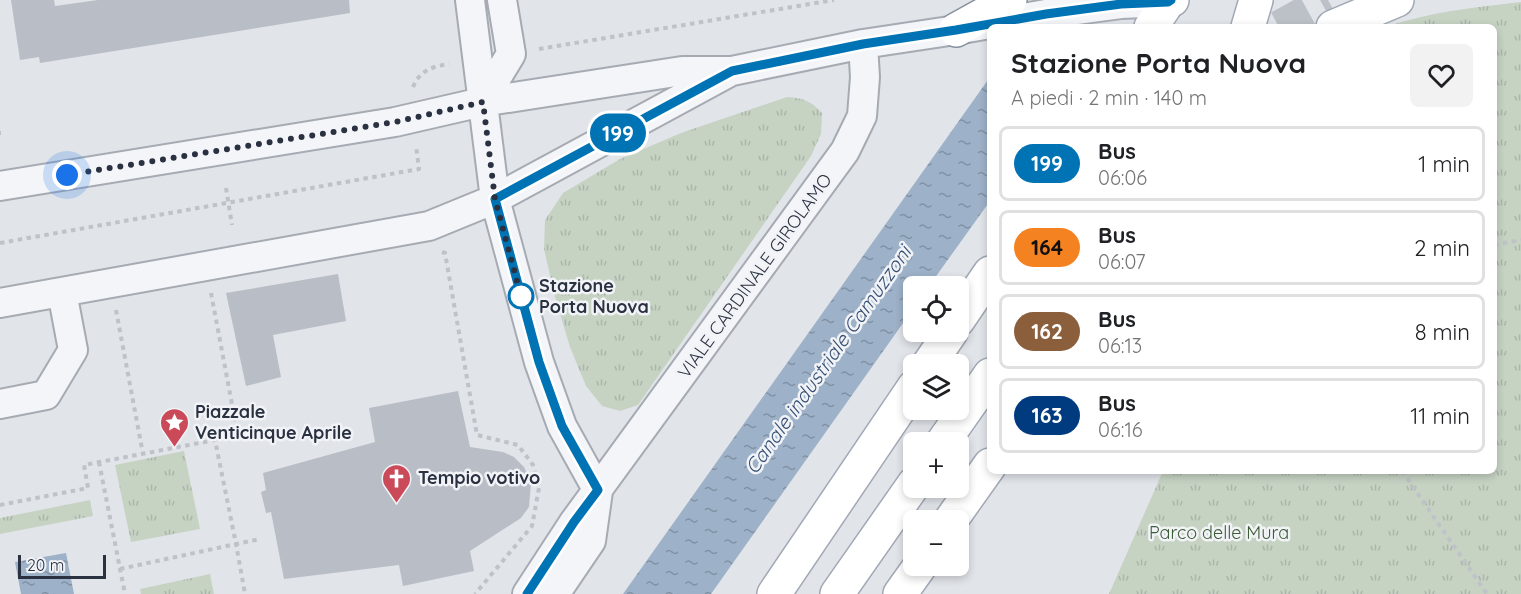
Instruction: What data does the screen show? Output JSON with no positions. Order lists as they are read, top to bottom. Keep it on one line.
{"streets":{"street":["VIALE CARDINALE GIROLAMO"]},"water":["Canale industriale Camuzzoni"],"parks":["Parco delle Mura"],"places":{"other":["Stazione Porta Nuova"],"place":["Piazzale Venticinque Aprile"],"church":["Tempio votivo"]},"lines":["bus line 199"],"scale_bar":"20 m","page":{"on_map":"199","heading":["Stazione Porta Nuova","A piedi · 2 min · 140 m"],"list":[{"mark":"199","name":"Bus","note":"06:06","value":"1 min"},{"mark":"164","name":"Bus","note":"06:07","value":"2 min"},{"mark":"162","name":"Bus","note":"06:13","value":"8 min"},{"mark":"163","name":"Bus","note":"06:16","value":"11 min"}],"map_buttons":["+","−"],"scale":"20 m"}}
